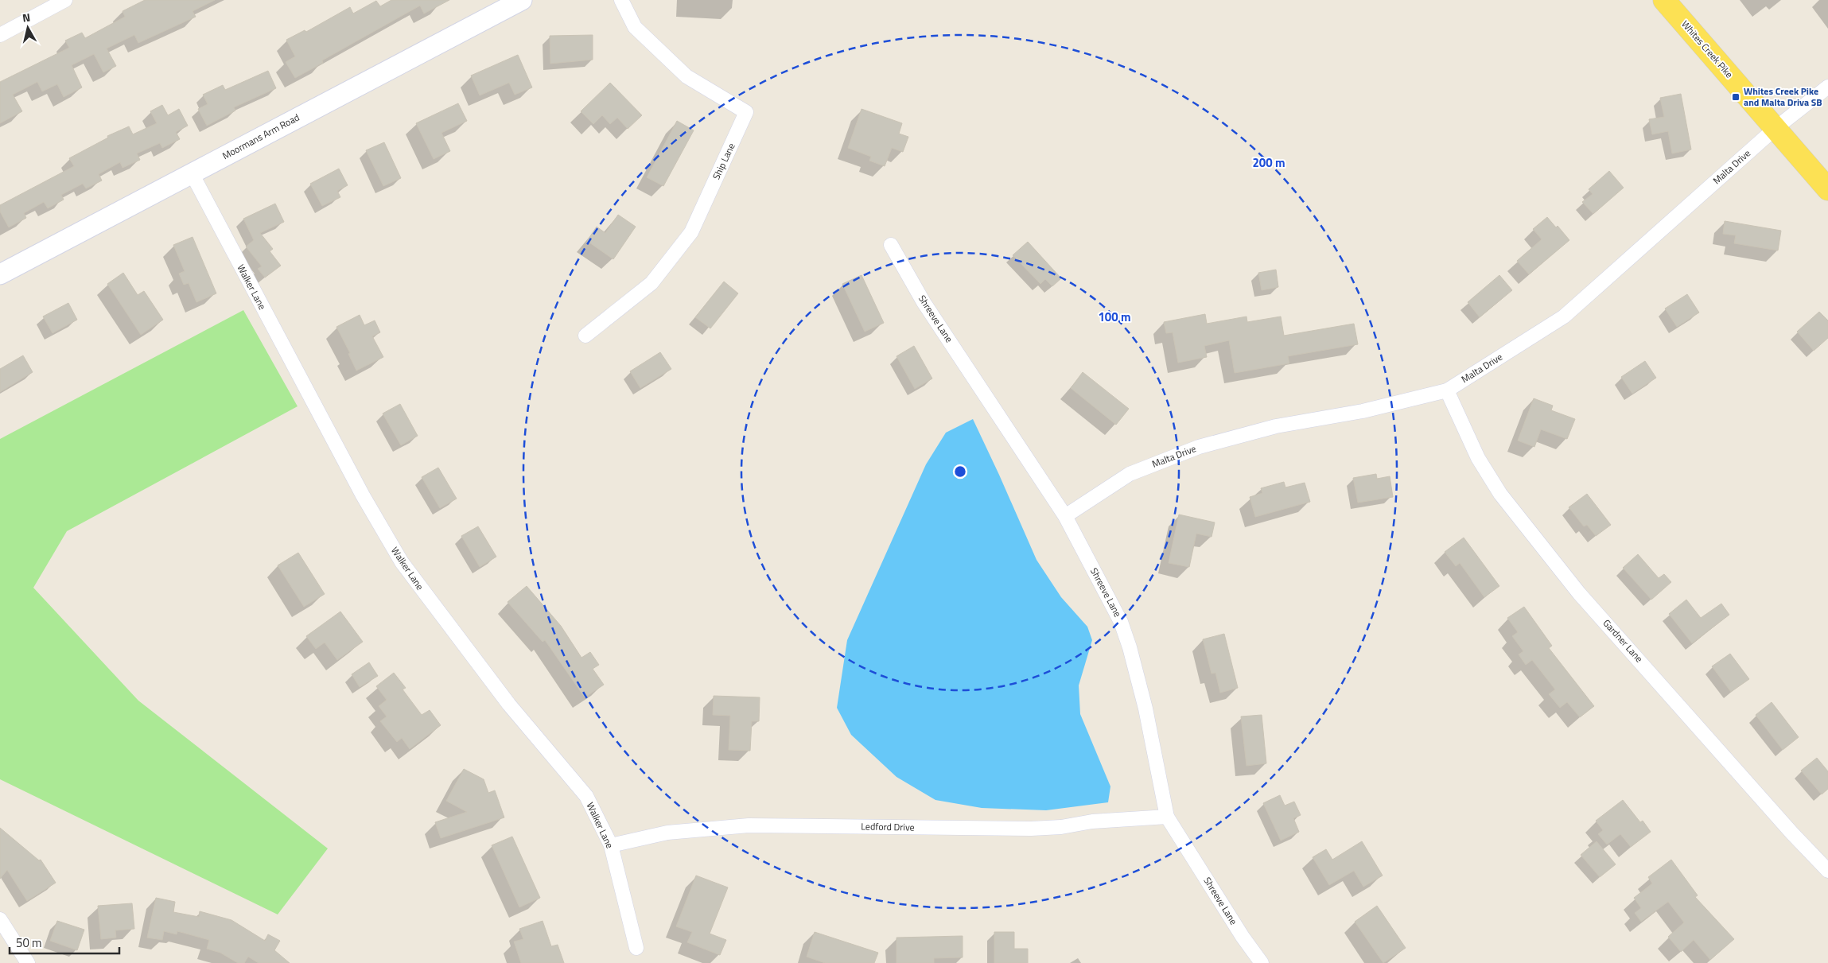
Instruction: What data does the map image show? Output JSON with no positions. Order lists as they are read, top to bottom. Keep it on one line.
{"streets":{"main road":["Whites Creek Pike"],"street":["Moormans Arm Road","Ship Lane","Malta Drive","Walker Lane","Shreeve Lane","Gardner Lane","Ledford Drive"]},"crossings":[["Whites Creek Pike","Malta Drive"],["Moormans Arm Road","Walker Lane"],["Malta Drive","Shreeve Lane"],["Malta Drive","Gardner Lane"],["Walker Lane","Ledford Drive"],["Shreeve Lane","Ledford Drive"]],"places":{"transit":["Whites Creek Pike and Malta Driva SB"]},"scale_bar":"50 m","north":"top","rings":["200 m","100 m"]}
